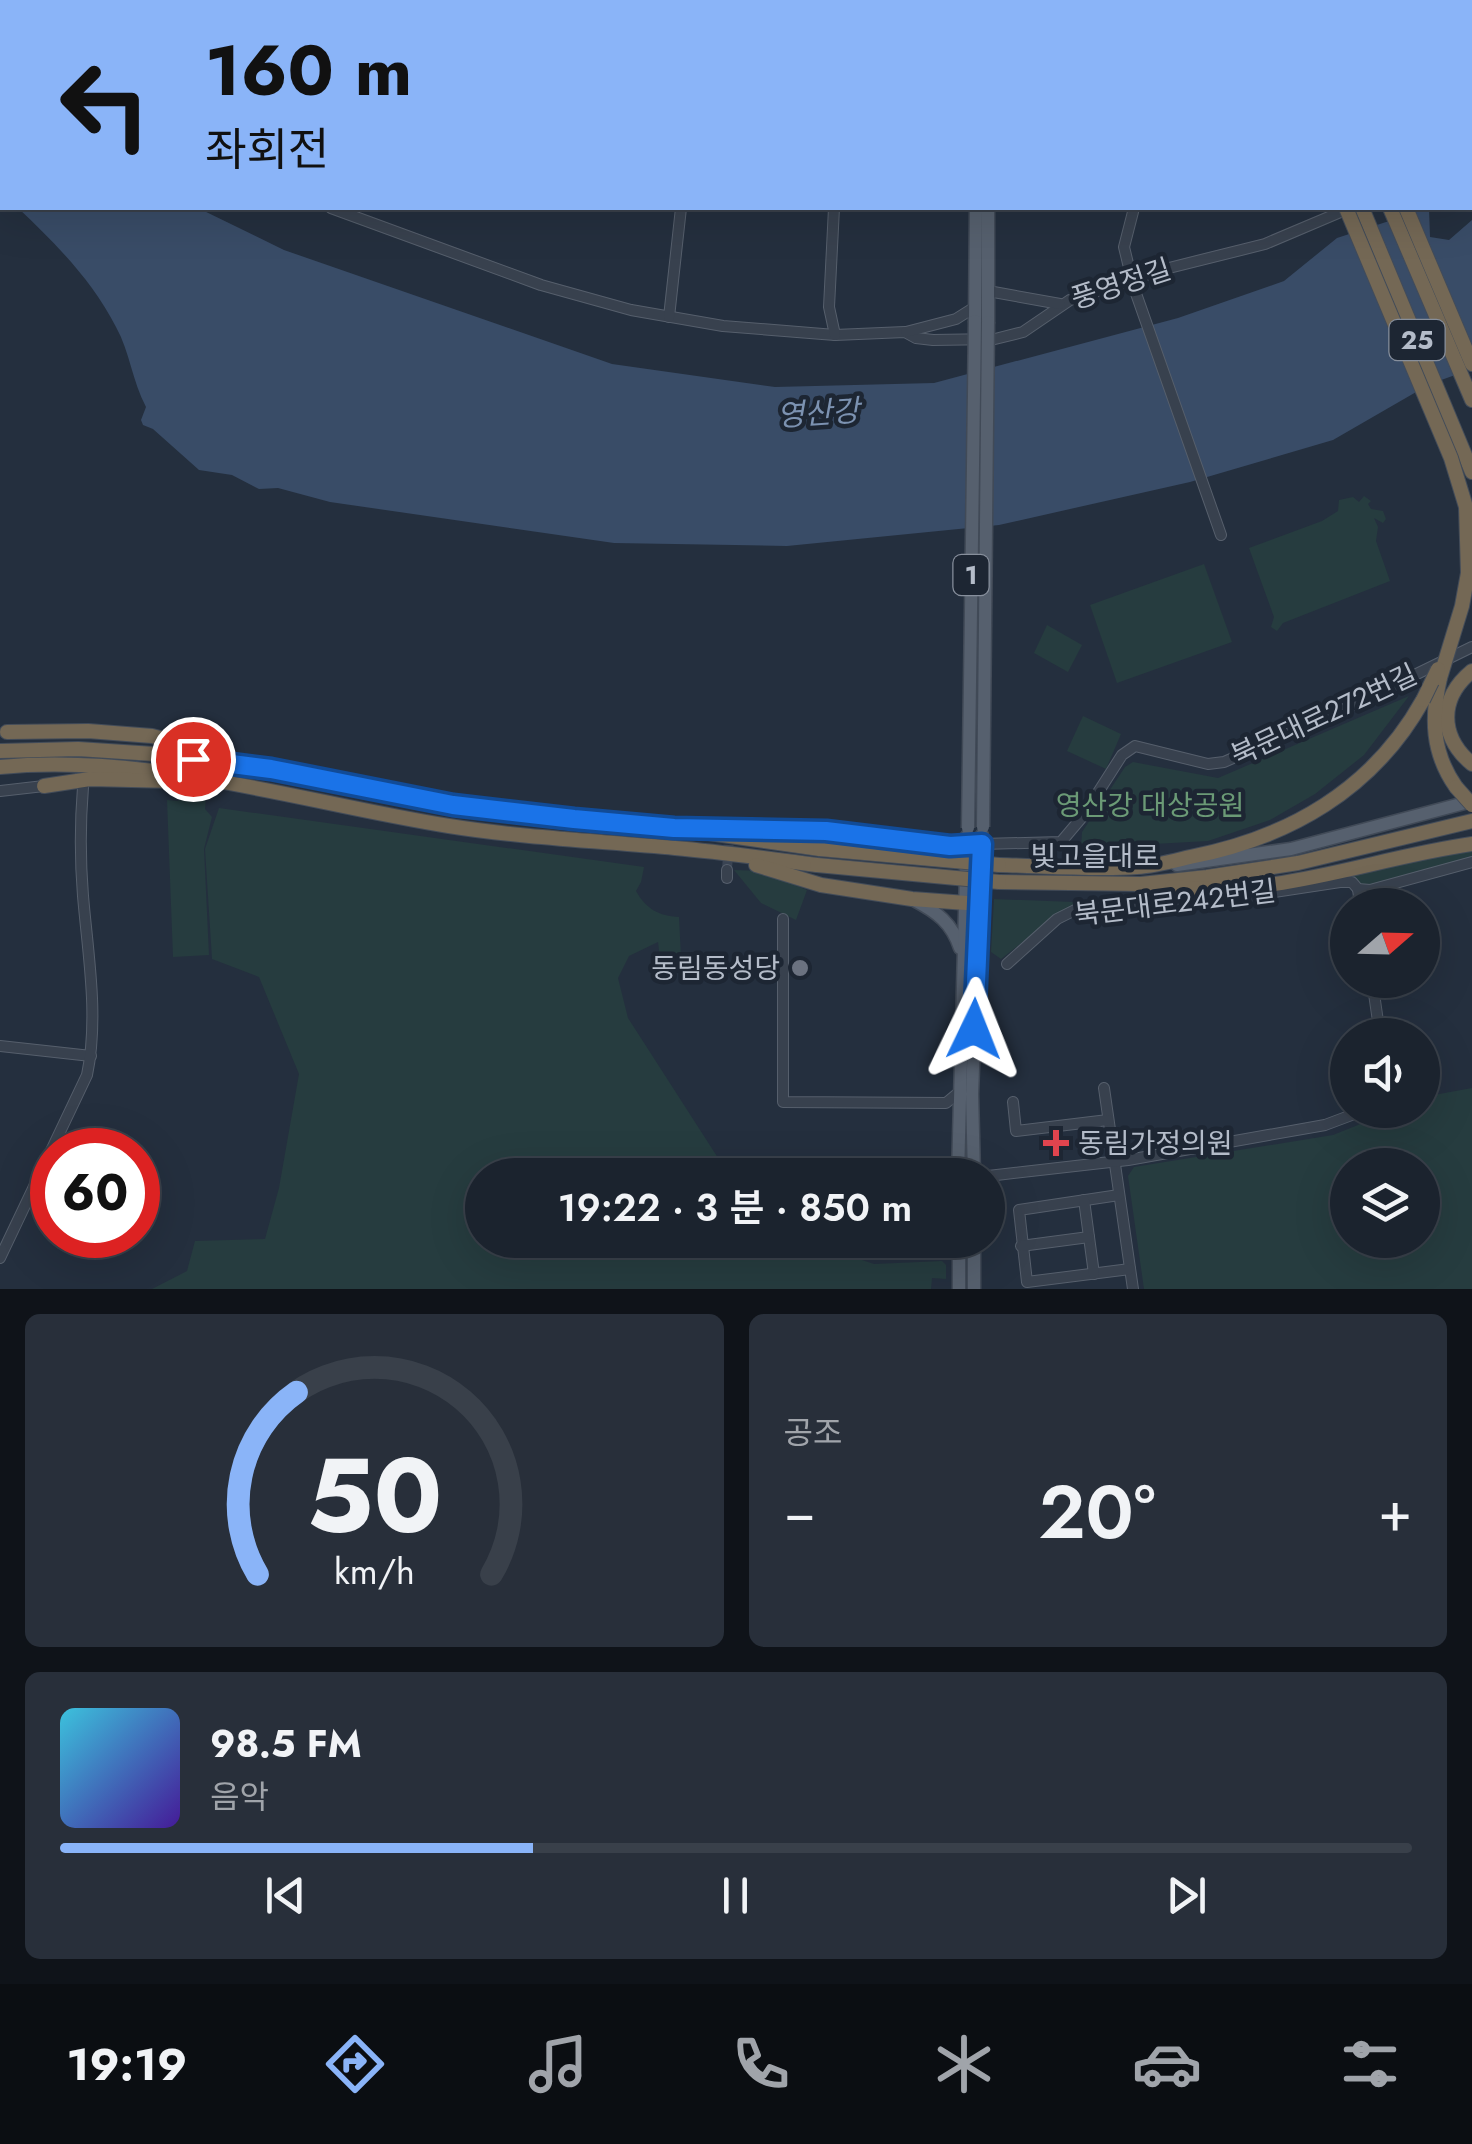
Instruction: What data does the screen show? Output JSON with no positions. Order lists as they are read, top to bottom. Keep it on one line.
{"streets":{"highway":["25","빛고을대로"],"main road":["1"],"street":["풍영정길","북문대로272번길","북문대로242번길"]},"crossings":[["1","북문대로272번길"]],"water":["영산강"],"parks":["영산강 대상공원"],"places":{"other":["동림동성당"],"health":["동림가정의원"]},"north":"right","page":{"turn":["160 m","좌회전"],"limit":"60","trip":"19:22 · 3 분 · 850 m","tile":"공조","heat":["−","20°","+"],"song":["98.5 FM","음악"],"tabs":"19:19","gauge":["50","km/h"]}}
